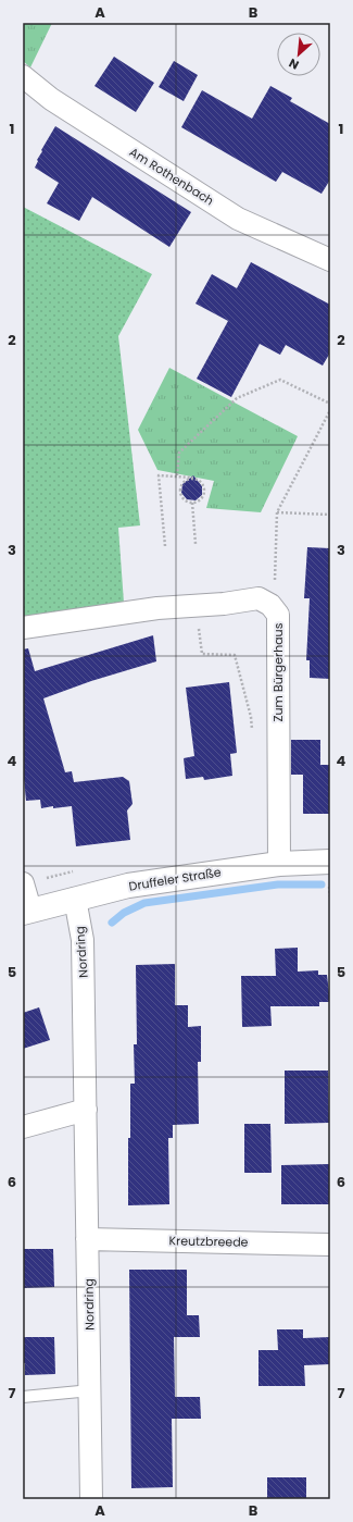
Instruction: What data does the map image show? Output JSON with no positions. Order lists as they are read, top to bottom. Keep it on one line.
{"streets":{"street":["Am Rothenbach","Zum Bürgerhaus","Druffeler Straße","Nordring","Kreutzbreede"]},"crossings":[["Zum Bürgerhaus","Druffeler Straße"],["Druffeler Straße","Nordring"],["Nordring","Kreutzbreede"]],"north":"bottom left","grid":{"columns":["A","B"],"rows":["1","2","3","4","5","6","7"]}}
